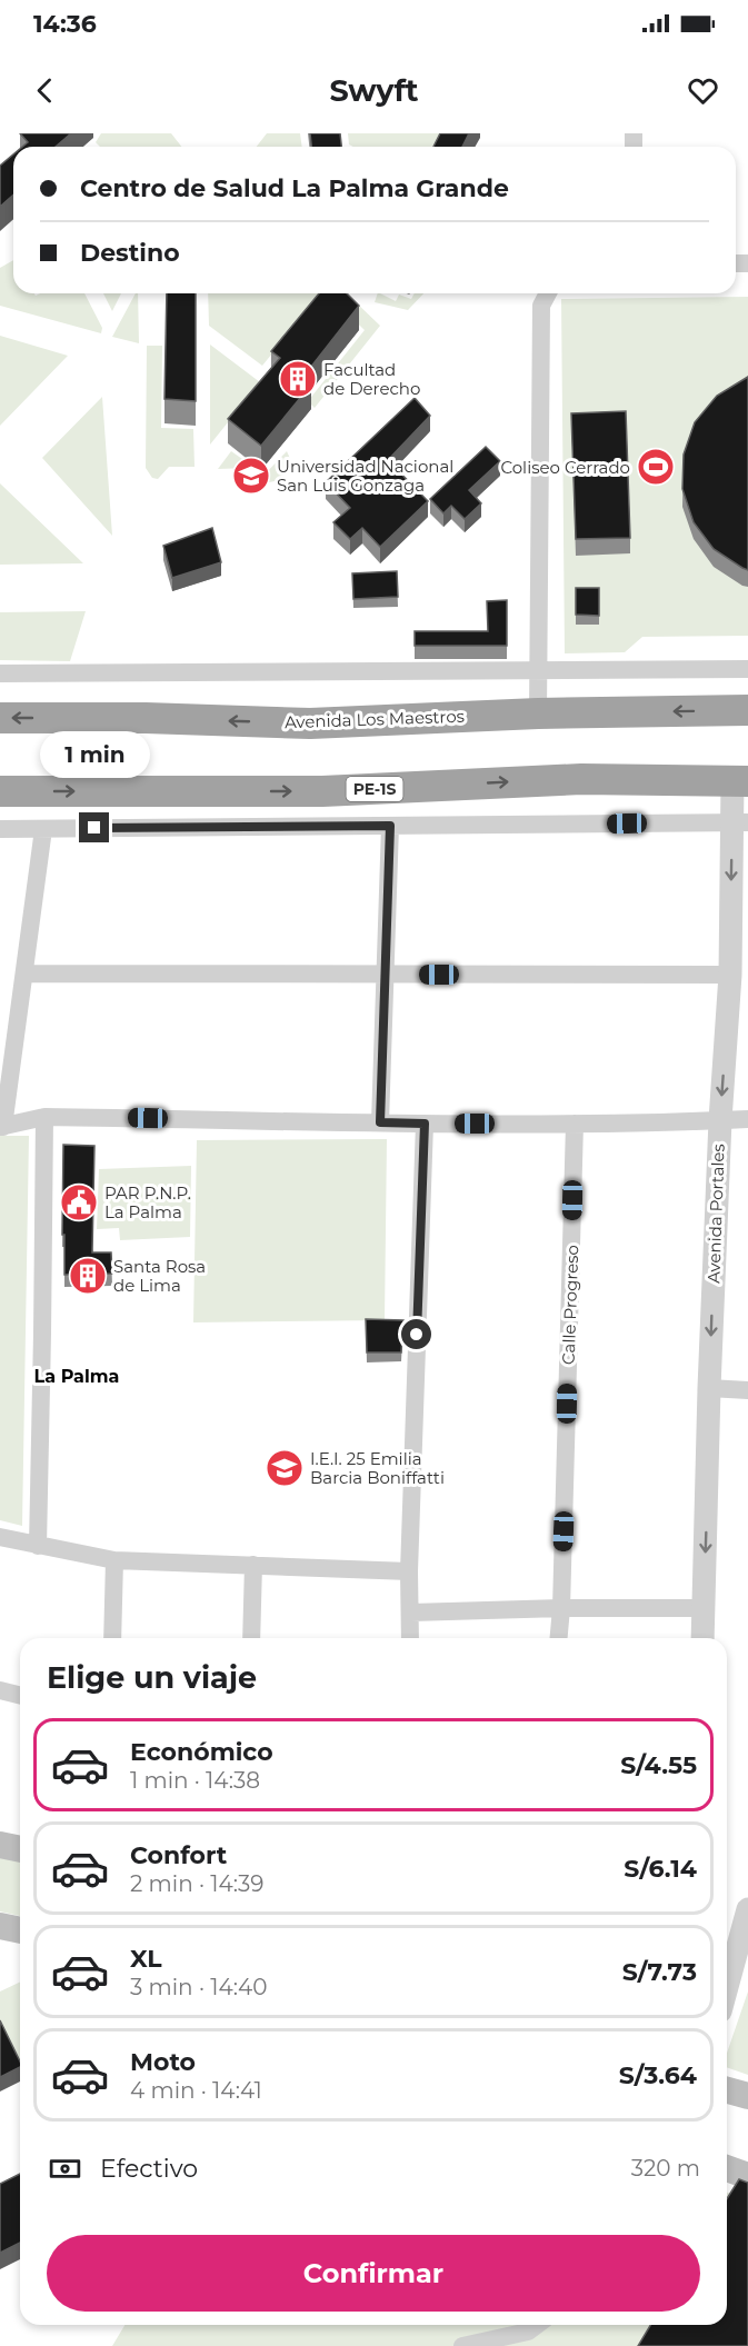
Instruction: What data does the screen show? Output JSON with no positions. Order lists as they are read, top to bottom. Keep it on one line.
{"streets":{"highway":["Avenida Los Maestros","PE-1S"],"street":["Avenida Portales","Calle Progreso"]},"crossings":[["PE-1S","Avenida Portales"]],"one_way":["Avenida Portales"],"districts":["La Palma"],"places":{"building":["Facultad de Derecho","Santa Rosa de Lima"],"sports":["Coliseo Cerrado"],"school or university":["Universidad Nacional San Luis Gonzaga","I.E.I. 25 Emilia Barcia Boniffatti"],"public building":["PAR P.N.P. La Palma"]},"page":{"status":"14:36","header":"Swyft","banner":["Centro de Salud La Palma Grande","Destino"],"bubble":"1 min","heading":"Elige un viaje","list":[{"name":"Económico","note":"1 min · 14:38","value":"S/4.55"},{"name":"Confort","note":"2 min · 14:39","value":"S/6.14"},{"name":"XL","note":"3 min · 14:40","value":"S/7.73"},{"name":"Moto","note":"4 min · 14:41","value":"S/3.64"}],"pay":["Efectivo","320 m"],"buttons":"Confirmar"}}
